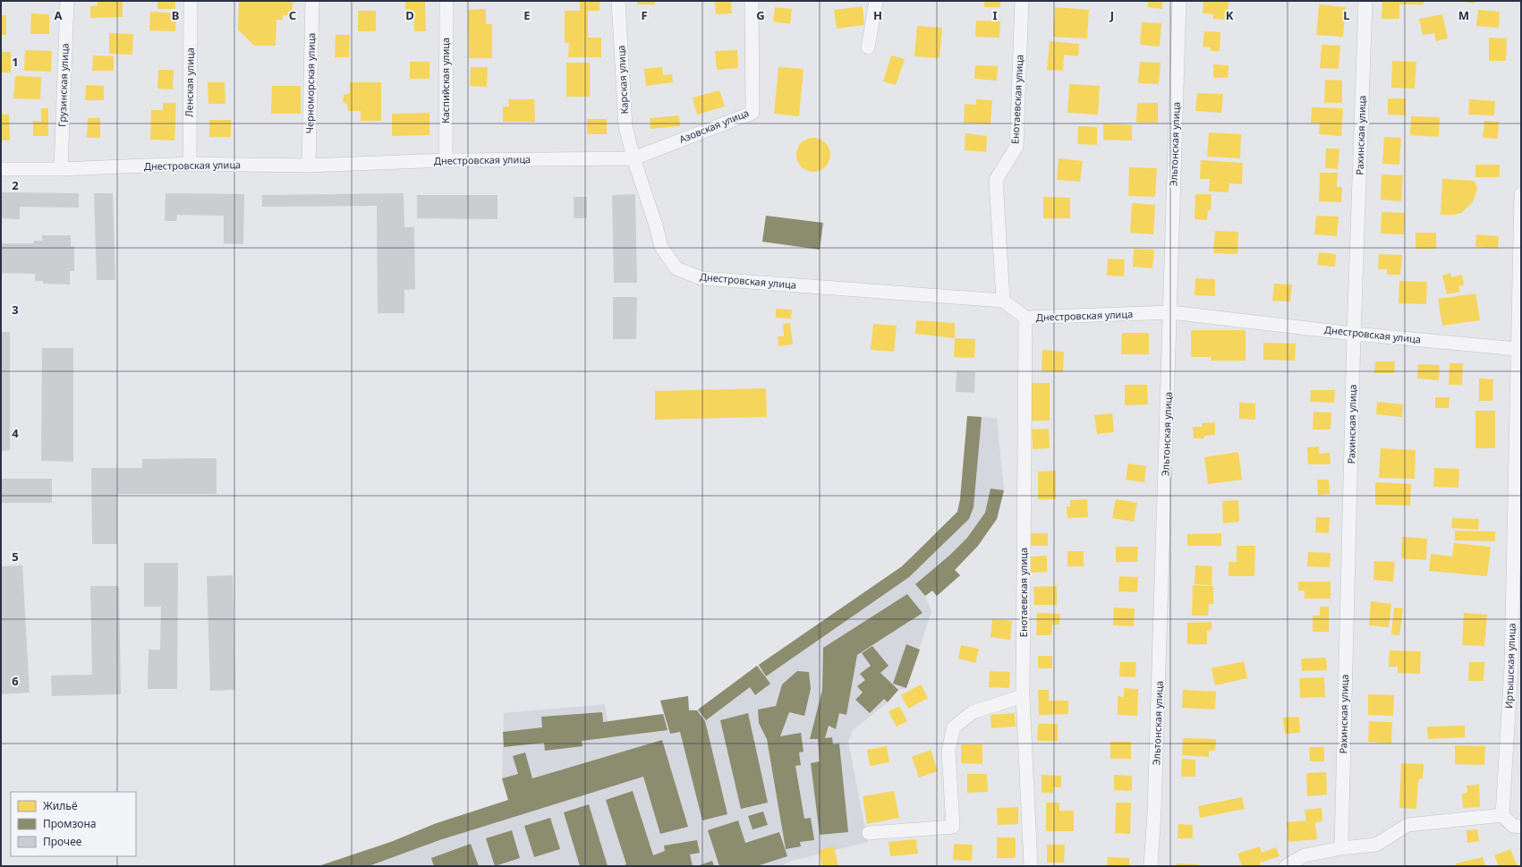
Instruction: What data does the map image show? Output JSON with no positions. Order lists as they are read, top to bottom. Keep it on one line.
{"streets":{"street":["Карская улица","Каспийская улица","Ленская улица","Черноморская улица","Грузинская улица","Енотаевская улица","Азовская улица","Рахинская улица","Эльтонская улица","Днестровская улица","Иртышская улица"]},"crossings":[["Карская улица","Азовская улица"],["Карская улица","Днестровская улица"],["Каспийская улица","Днестровская улица"],["Ленская улица","Днестровская улица"],["Черноморская улица","Днестровская улица"],["Грузинская улица","Днестровская улица"],["Енотаевская улица","Днестровская улица"],["Азовская улица","Днестровская улица"],["Рахинская улица","Днестровская улица"],["Эльтонская улица","Днестровская улица"],["Днестровская улица","Иртышская улица"]],"legend":["Жильё","Промзона","Прочее"],"grid":{"columns":["A","B","C","D","E","F","G","H","I","J","K","L","M"],"rows":["1","2","3","4","5","6"]}}
